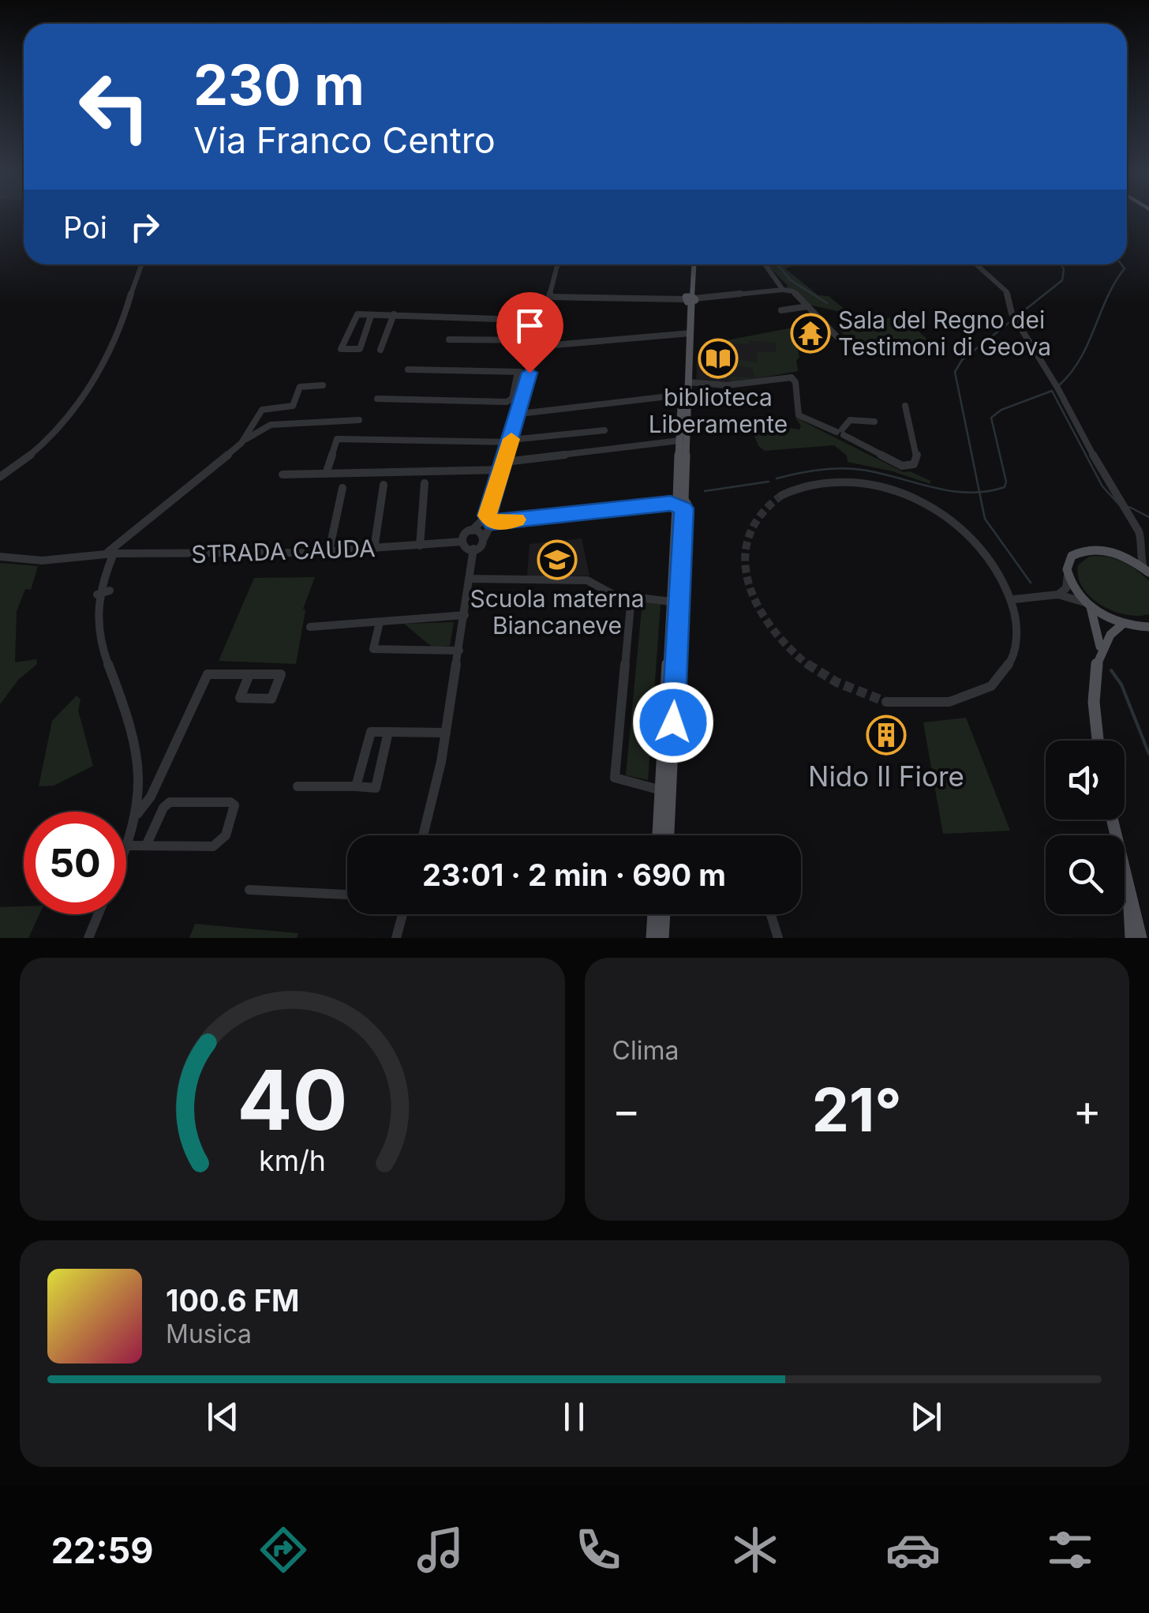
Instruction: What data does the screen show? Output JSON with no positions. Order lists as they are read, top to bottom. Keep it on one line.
{"streets":{"street":["STRADA CAUDA"]},"places":{"temple":["Sala del Regno dei Testimoni di Geova"],"library":["biblioteca Liberamente"],"school or university":["Scuola materna Biancaneve"],"building":["Nido Il Fiore"]},"page":{"turn":["230 m","Via Franco Centro"],"then":"Poi","limit":"50","trip":"23:01 · 2 min · 690 m","tile":"Clima","heat":["−","21°","+"],"song":["100.6 FM","Musica"],"tabs":"22:59","gauge":["40","km/h"]}}
